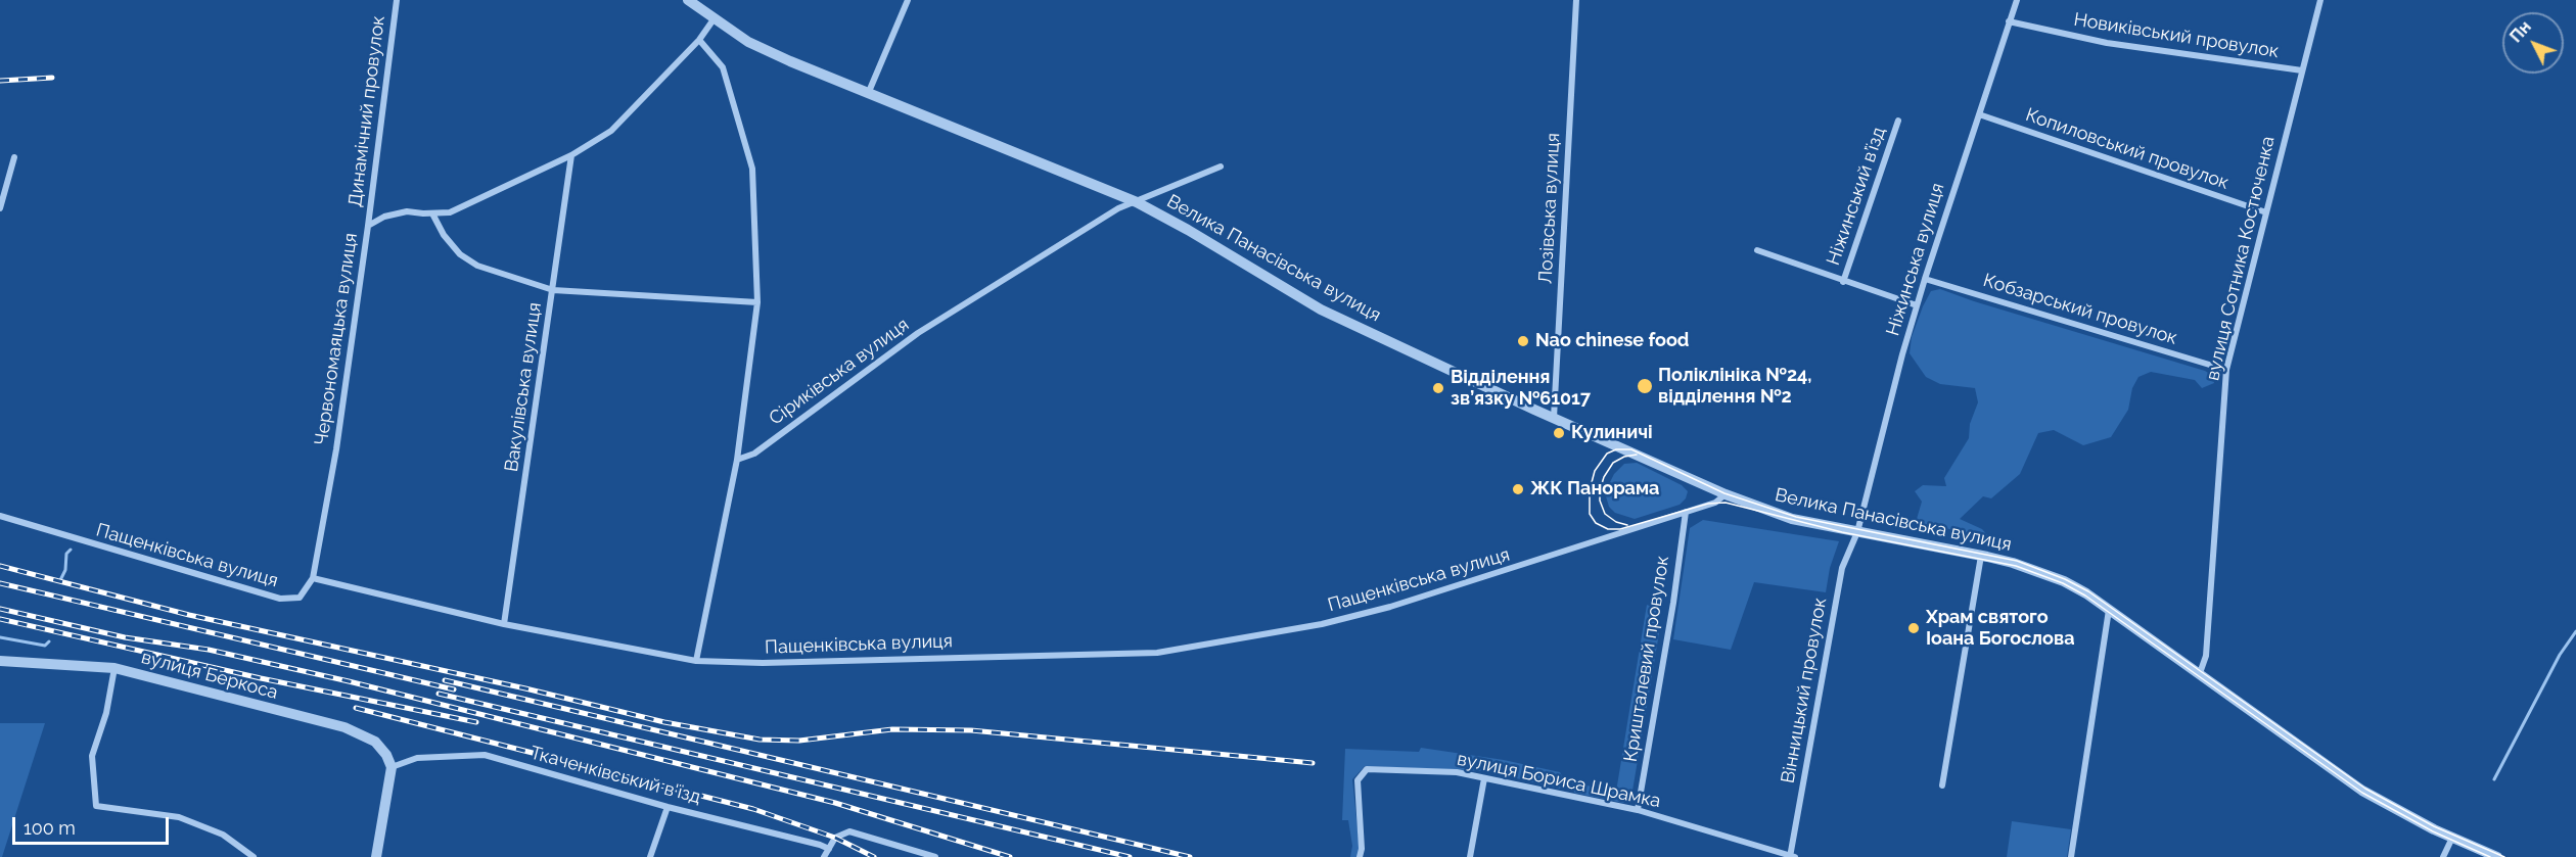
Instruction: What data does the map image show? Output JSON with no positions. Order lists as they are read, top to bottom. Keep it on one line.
{"streets":{"street":["Новиківський провулок","Динамічний провулок","Копиловський провулок","Ніжинський в’їзд","Лозівська вулиця","Велика Панасівська вулиця","вулиця Сотника Костюченка","Ніжинська вулиця","Кобзарський провулок","Червономаяцька вулиця","Сіриківська вулиця","Вакулівська вулиця","Пащенківська вулиця","Кришталевий провулок","вулиця Беркоса","Вінницький провулок","Ткаченківський в'їзд","вулиця Бориса Шрамка"]},"crossings":[["Новиківський провулок","вулиця Сотника Костюченка"],["Новиківський провулок","Ніжинська вулиця"],["Динамічний провулок","Червономаяцька вулиця"],["Копиловський провулок","вулиця Сотника Костюченка"],["Копиловський провулок","Ніжинська вулиця"],["Лозівська вулиця","Велика Панасівська вулиця"],["Велика Панасівська вулиця","вулиця Сотника Костюченка"],["Велика Панасівська вулиця","Ніжинська вулиця"],["Велика Панасівська вулиця","Червономаяцька вулиця"],["Велика Панасівська вулиця","Сіриківська вулиця"],["Велика Панасівська вулиця","Пащенківська вулиця"],["Велика Панасівська вулиця","Вінницький провулок"],["вулиця Сотника Костюченка","Кобзарський провулок"],["Ніжинська вулиця","Кобзарський провулок"],["Ніжинська вулиця","Вінницький провулок"],["Червономаяцька вулиця","Вакулівська вулиця"],["Червономаяцька вулиця","Пащенківська вулиця"],["Вакулівська вулиця","Пащенківська вулиця"],["Пащенківська вулиця","Кришталевий провулок"],["Кришталевий провулок","вулиця Бориса Шрамка"],["вулиця Беркоса","Ткаченківський в'їзд"],["Вінницький провулок","вулиця Бориса Шрамка"]],"places":["Nao chinese food","Поліклініка №24, відділення №2","Відділення зв’язку №61017","Кулиничі","ЖК Панорама","Храм святого Іоана Богослова"],"scale_bar":"100 m","north":"top left"}
